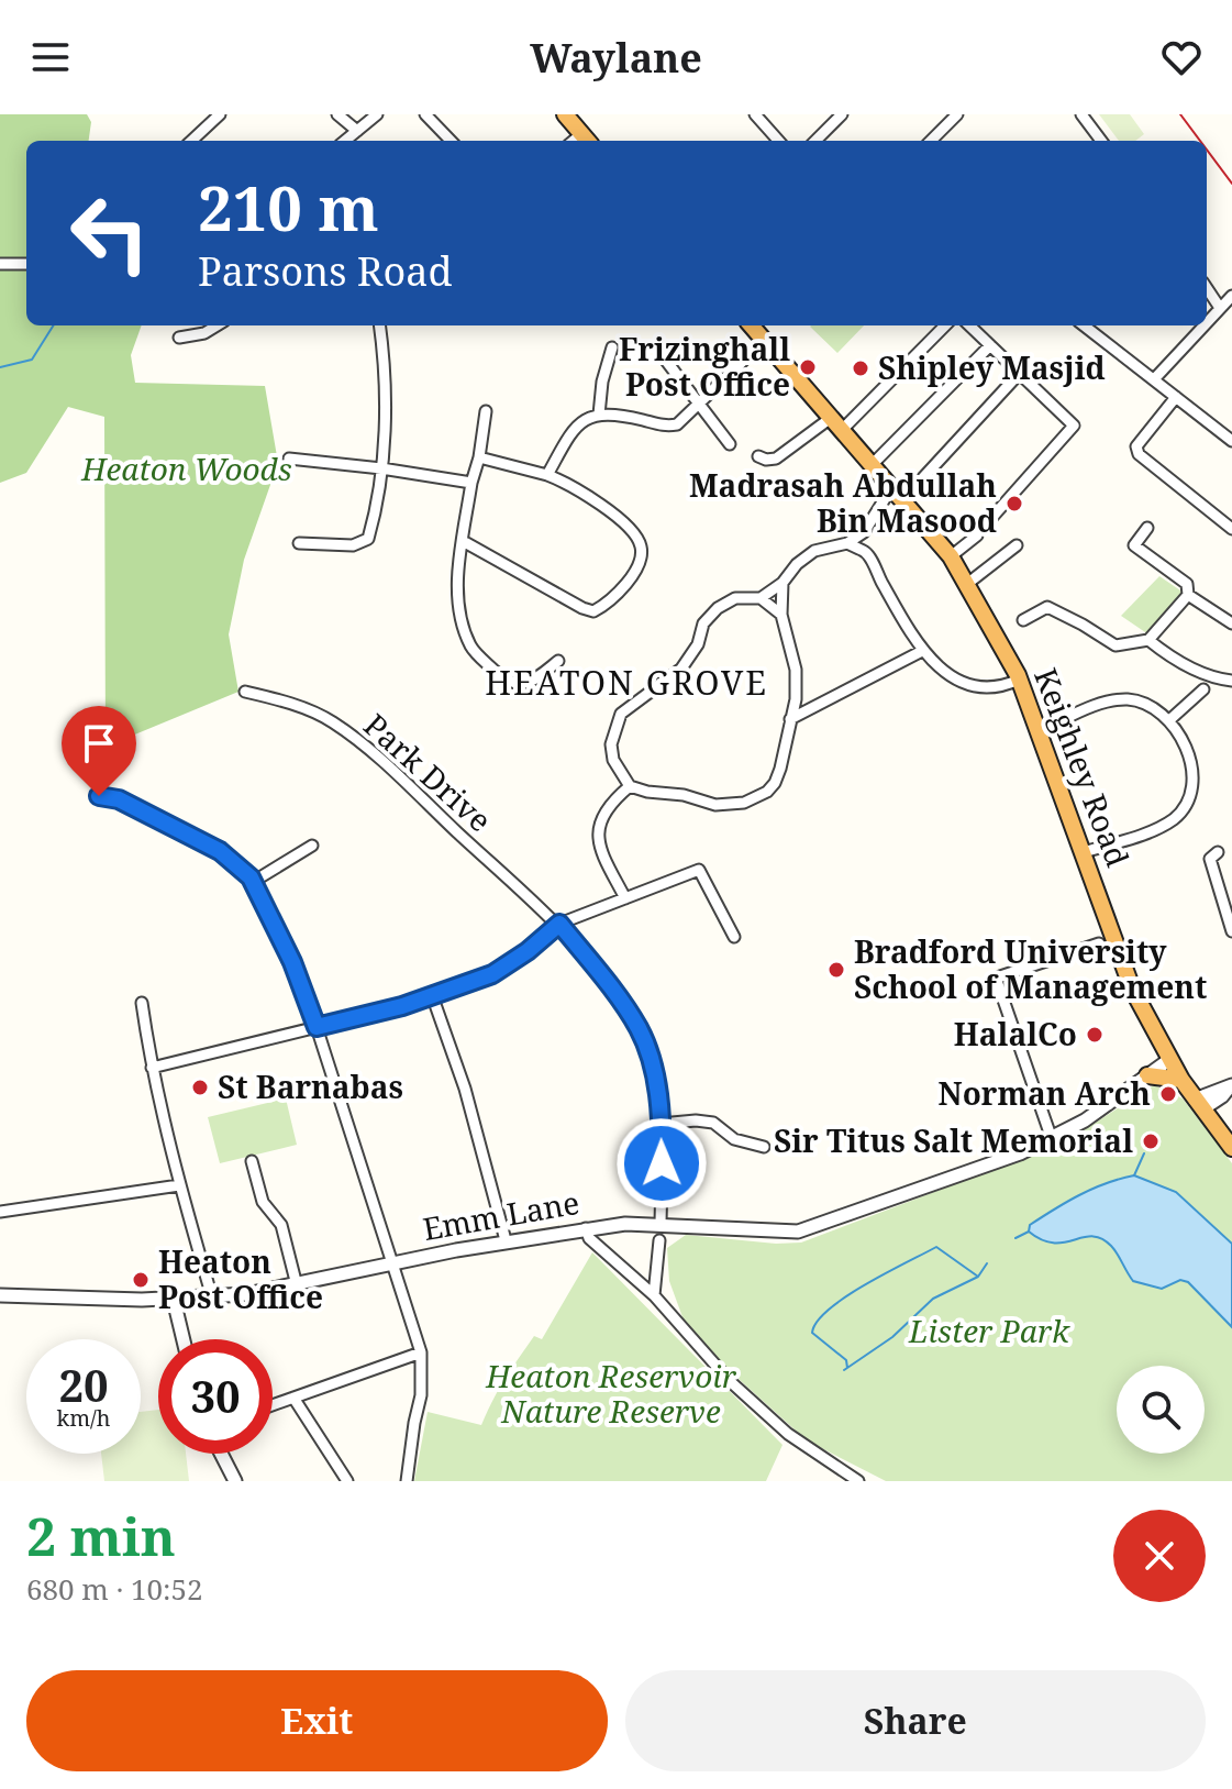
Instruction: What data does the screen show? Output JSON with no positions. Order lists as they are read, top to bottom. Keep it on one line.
{"streets":{"highway":["Keighley Road"],"street":["Park Drive","Emm Lane"]},"crossings":[["Keighley Road","Emm Lane"],["Park Drive","Emm Lane"]],"districts":["HEATON GROVE"],"parks":["Heaton Woods","Lister Park","Heaton Reservoir Nature Reserve"],"places":["Frizinghall Post Office","Shipley Masjid","Madrasah Abdullah Bin Masood","Bradford University School of Management","HalalCo","St Barnabas","Norman Arch","Sir Titus Salt Memorial","Heaton Post Office"],"page":{"header":"Waylane","turn":["210 m","Parsons Road"],"speed":"20 km/h","limit":"30","heading":["2 min","680 m · 10:52"],"buttons":["Exit","Share"]}}
